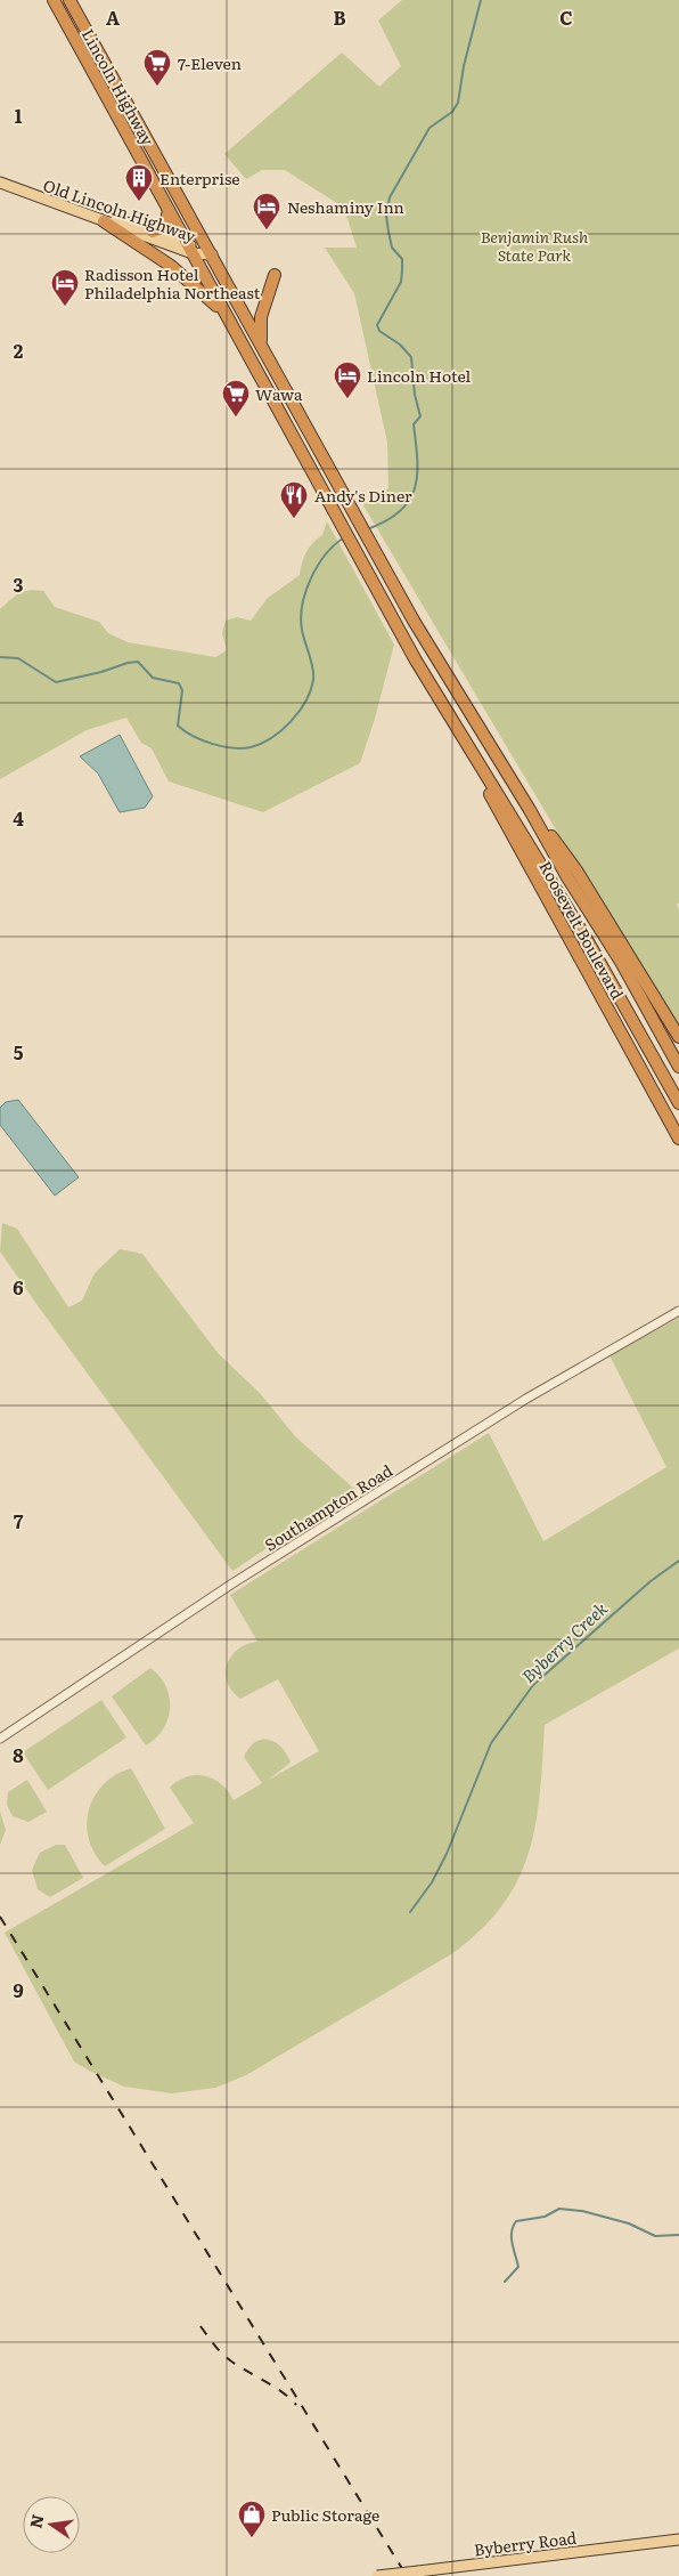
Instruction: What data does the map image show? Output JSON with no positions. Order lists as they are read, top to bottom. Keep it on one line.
{"streets":{"highway":["Lincoln Highway","Roosevelt Boulevard"],"main road":["Old Lincoln Highway","Byberry Road"],"street":["Southampton Road"]},"crossings":[["Lincoln Highway","Old Lincoln Highway"],["Lincoln Highway","Roosevelt Boulevard"]],"water":["Byberry Creek"],"parks":["Benjamin Rush State Park"],"places":{"supermarket":["7-Eleven","Wawa"],"building":["Enterprise"],"hotel":["Neshaminy Inn","Radisson Hotel Philadelphia Northeast","Lincoln Hotel"],"restaurant":["Andy's Diner"],"shop":["Public Storage"]},"north":"left","grid":{"columns":["A","B","C"],"rows":["1","2","3","4","5","6","7","8","9"]}}
